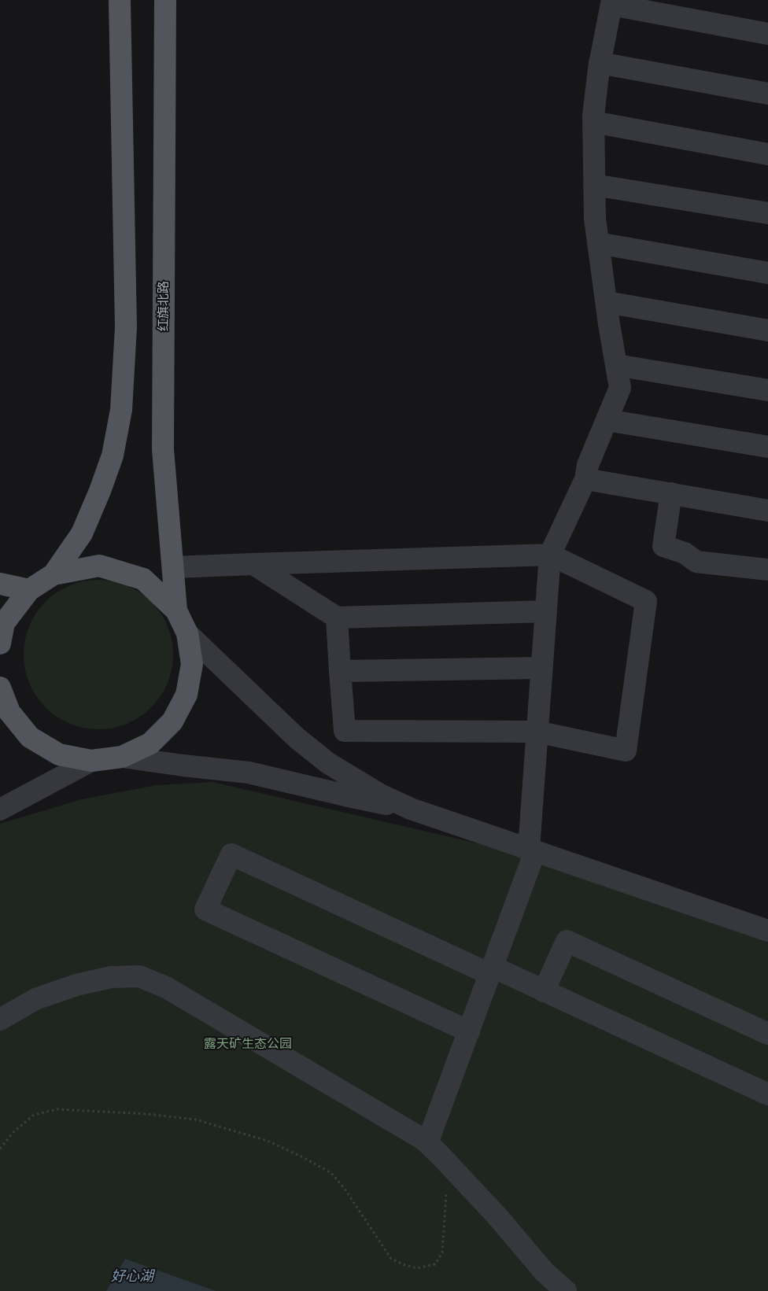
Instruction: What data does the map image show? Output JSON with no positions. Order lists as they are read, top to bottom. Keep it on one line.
{"streets":{"main road":["红旗北路"]},"water":["好心湖"],"parks":["露天矿生态公园"]}
